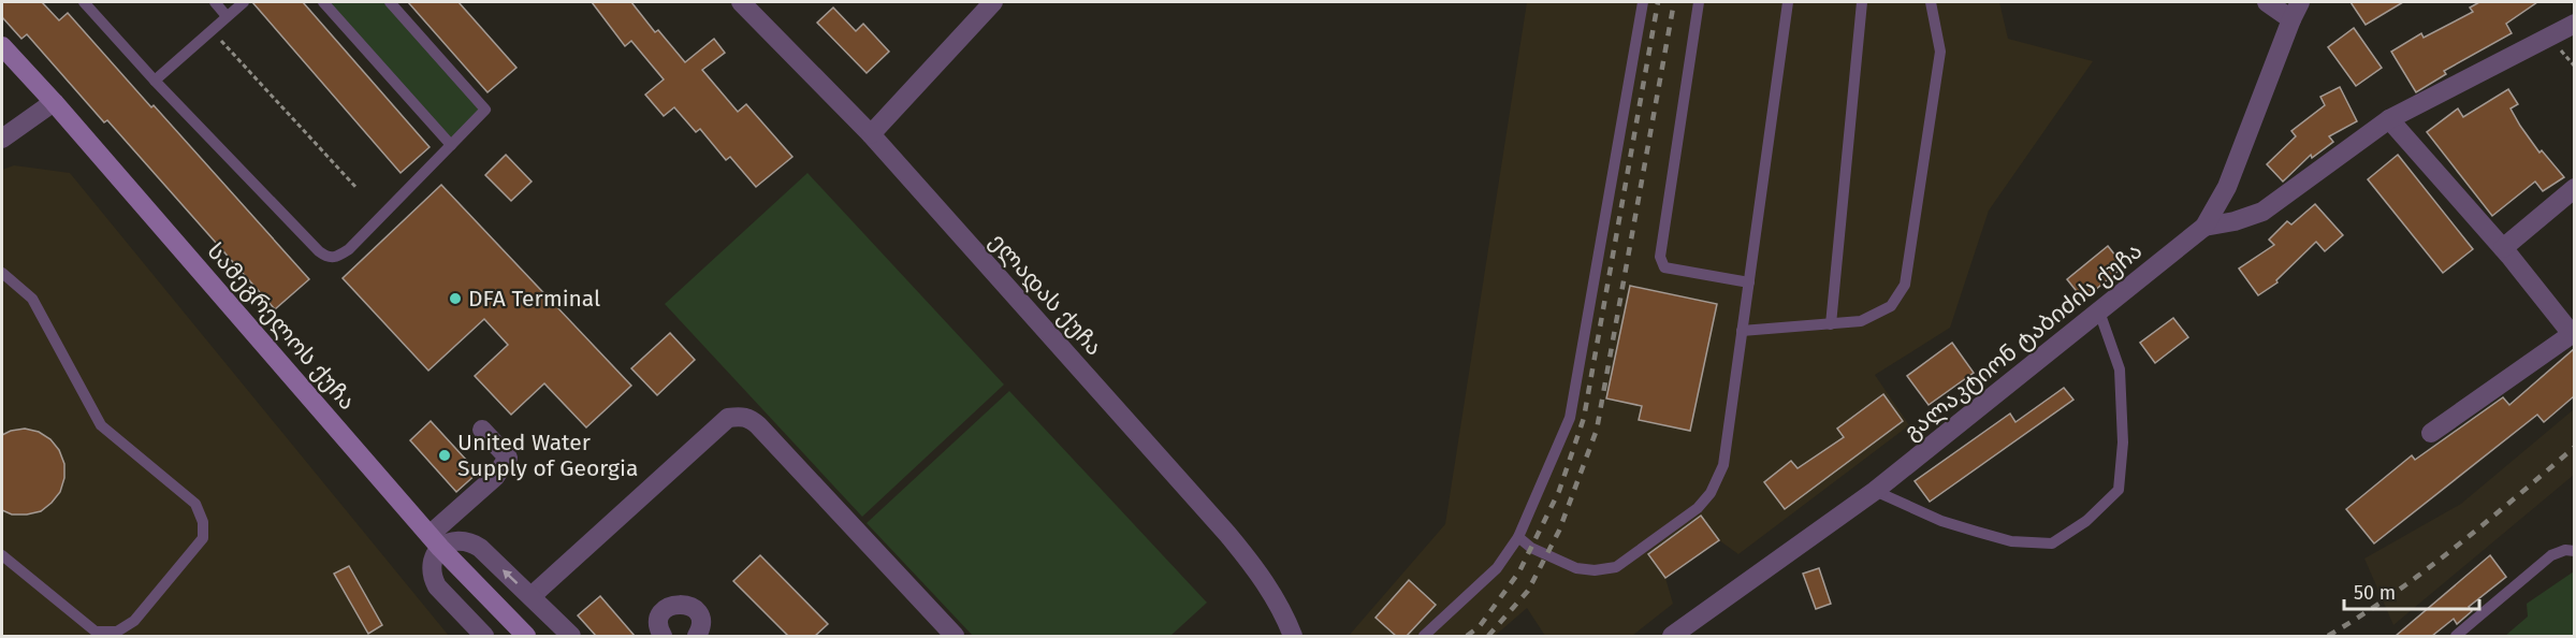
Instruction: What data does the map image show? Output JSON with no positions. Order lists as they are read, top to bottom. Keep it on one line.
{"streets":{"main road":["სამეგრელოს ქუჩა"],"street":["ელადას ქუჩა","გალაკტიონ ტაბიძის ქუჩა"]},"places":["DFA Terminal","United Water Supply of Georgia"],"scale_bar":"50 m"}
